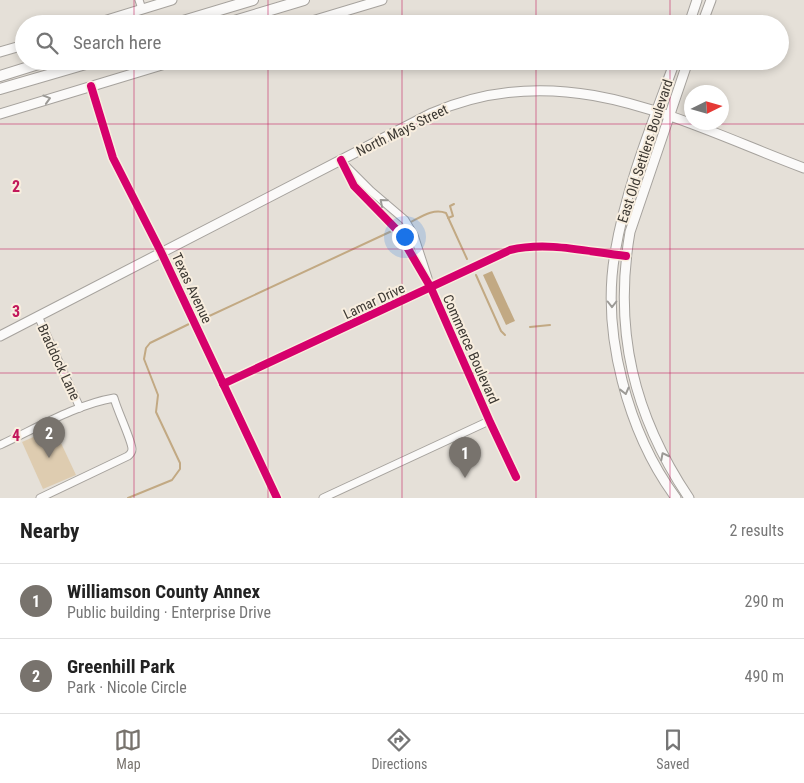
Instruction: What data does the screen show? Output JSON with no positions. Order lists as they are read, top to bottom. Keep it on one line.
{"streets":{"main road":["North Mays Street","East Old Settlers Boulevard"],"street":["Texas Avenue","Lamar Drive","Commerce Boulevard","Braddock Lane"]},"crossings":[["North Mays Street","East Old Settlers Boulevard"],["North Mays Street","Texas Avenue"],["North Mays Street","Commerce Boulevard"],["North Mays Street","Braddock Lane"],["East Old Settlers Boulevard","Lamar Drive"],["Texas Avenue","Lamar Drive"],["Lamar Drive","Commerce Boulevard"]],"north":"right","page":{"search":"Search here","pins":["2","1"],"heading":["Nearby","2 results"],"list":[{"mark":"1","name":"Williamson County Annex","note":"Public building · Enterprise Drive","value":"290 m"},{"mark":"2","name":"Greenhill Park","note":"Park · Nicole Circle","value":"490 m"}],"nav":["Map","Directions","Saved"]},"grid":{"rows":["2","3","4"]}}
